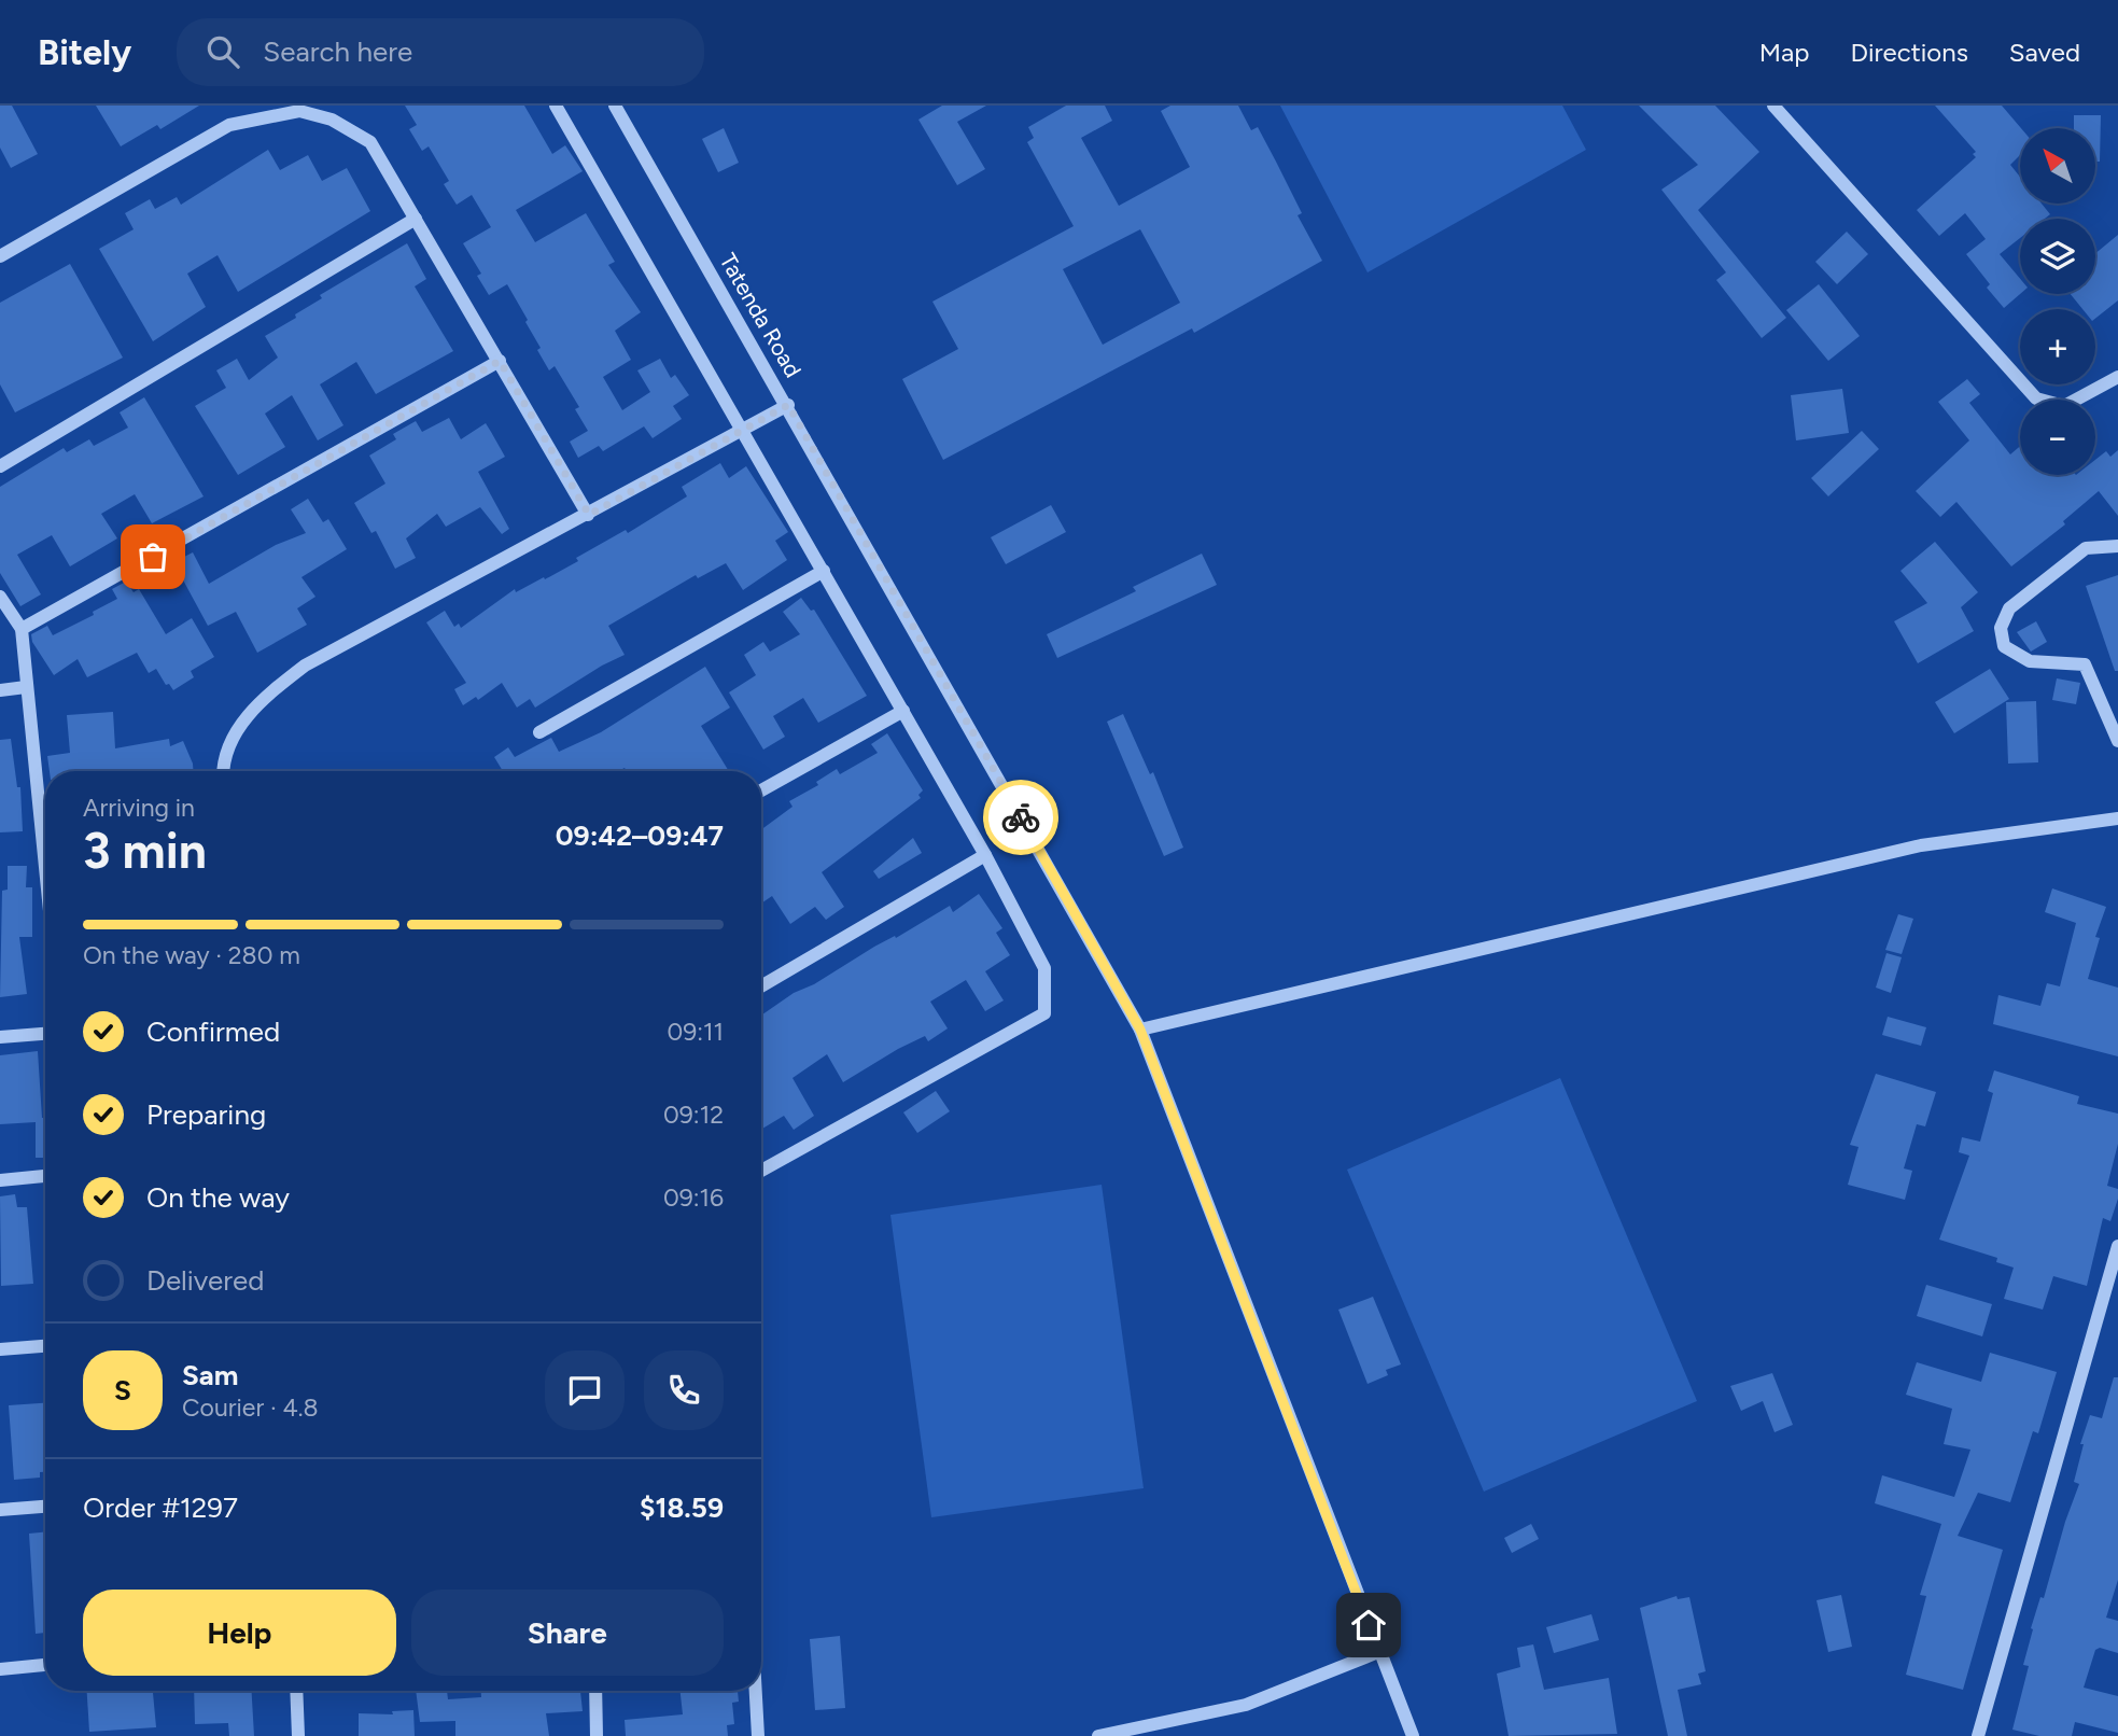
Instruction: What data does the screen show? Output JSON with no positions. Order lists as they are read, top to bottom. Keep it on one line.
{"streets":{"street":["Tatenda Road"]},"north":"top left","page":{"header":"Bitely","search":"Search here","nav":["Map","Directions","Saved"],"map_buttons":["+","−"],"heading":["3 min","Arriving in","09:42–09:47"],"panel":["Sam","Courier · 4.8","Order #1297","$18.59"],"bar":"On the way · 280 m","list":[["Confirmed","09:11"],["Preparing","09:12"],["On the way","09:16"],"Delivered"],"round":"S","buttons":["Help","Share"]}}
